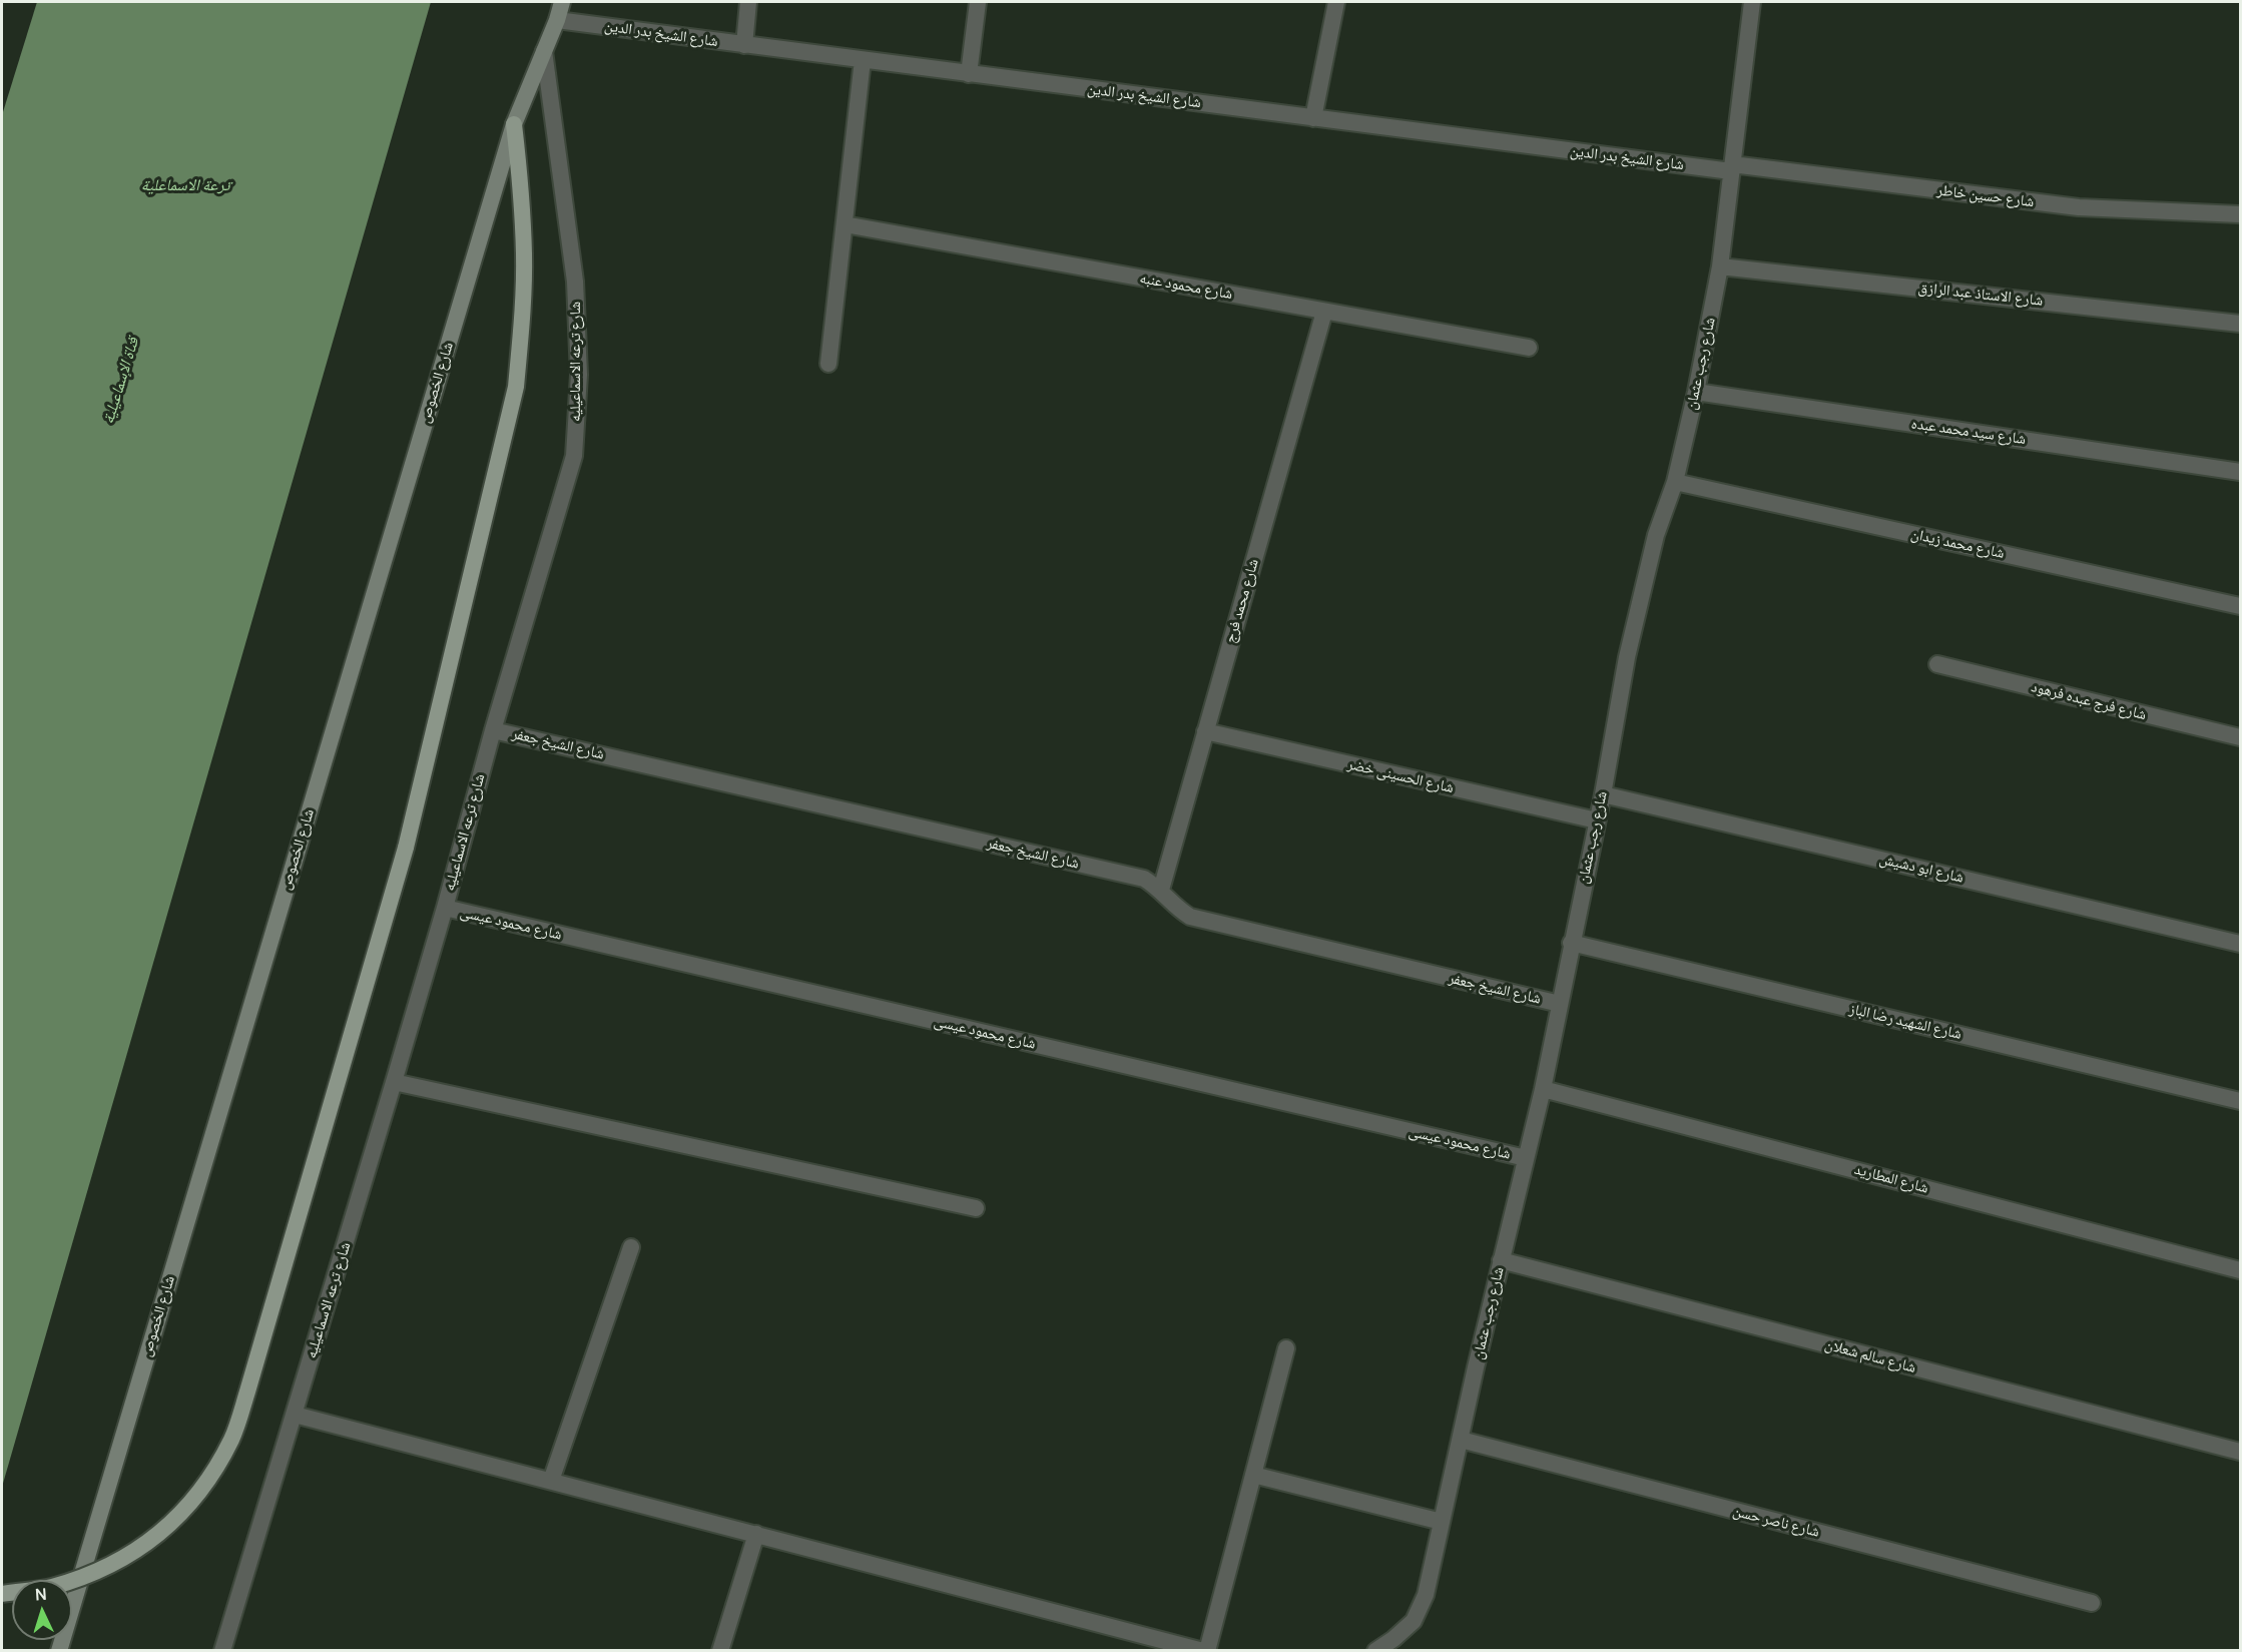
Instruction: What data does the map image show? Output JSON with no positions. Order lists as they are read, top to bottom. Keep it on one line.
{"streets":{"main road":["شارع الخصوص"],"street":["شارع الشيخ بدر الدين","شارع حسين خاطر","شارع محمود عنبه","شارع الاستاذ عبد الرازق","شارع ترعه الاسماعيليه","شارع رجب عثمان","شارع سيد محمد عبده","شارع محمد زيدان","شارع محمد فرج","شارع فرج عبده فرهود","شارع الشيخ جعفر","شارع الحسينى خضر","شارع ابو دشيش","شارع محمود عيسى","شارع الشهيد رضا الباز","شارع المطاريد","شارع سالم شعلان","شارع ناصر حسن"]},"crossings":[["شارع الشيخ بدر الدين","شارع حسين خاطر"],["شارع الشيخ بدر الدين","شارع رجب عثمان"],["شارع حسين خاطر","شارع رجب عثمان"],["شارع محمود عنبه","شارع محمد فرج"],["شارع الاستاذ عبد الرازق","شارع رجب عثمان"],["شارع ترعه الاسماعيليه","شارع الخصوص"],["شارع ترعه الاسماعيليه","شارع الشيخ جعفر"],["شارع ترعه الاسماعيليه","شارع محمود عيسى"],["شارع رجب عثمان","شارع سيد محمد عبده"],["شارع رجب عثمان","شارع محمد زيدان"],["شارع رجب عثمان","شارع الشيخ جعفر"],["شارع رجب عثمان","شارع الحسينى خضر"],["شارع رجب عثمان","شارع ابو دشيش"],["شارع رجب عثمان","شارع محمود عيسى"],["شارع رجب عثمان","شارع الشهيد رضا الباز"],["شارع رجب عثمان","شارع المطاريد"],["شارع رجب عثمان","شارع سالم شعلان"],["شارع رجب عثمان","شارع ناصر حسن"],["شارع محمد فرج","شارع الشيخ جعفر"],["شارع محمد فرج","شارع الحسينى خضر"]],"water":["ترعة الاسماعلية","قناة الإسماعيلية"],"north":"top"}
